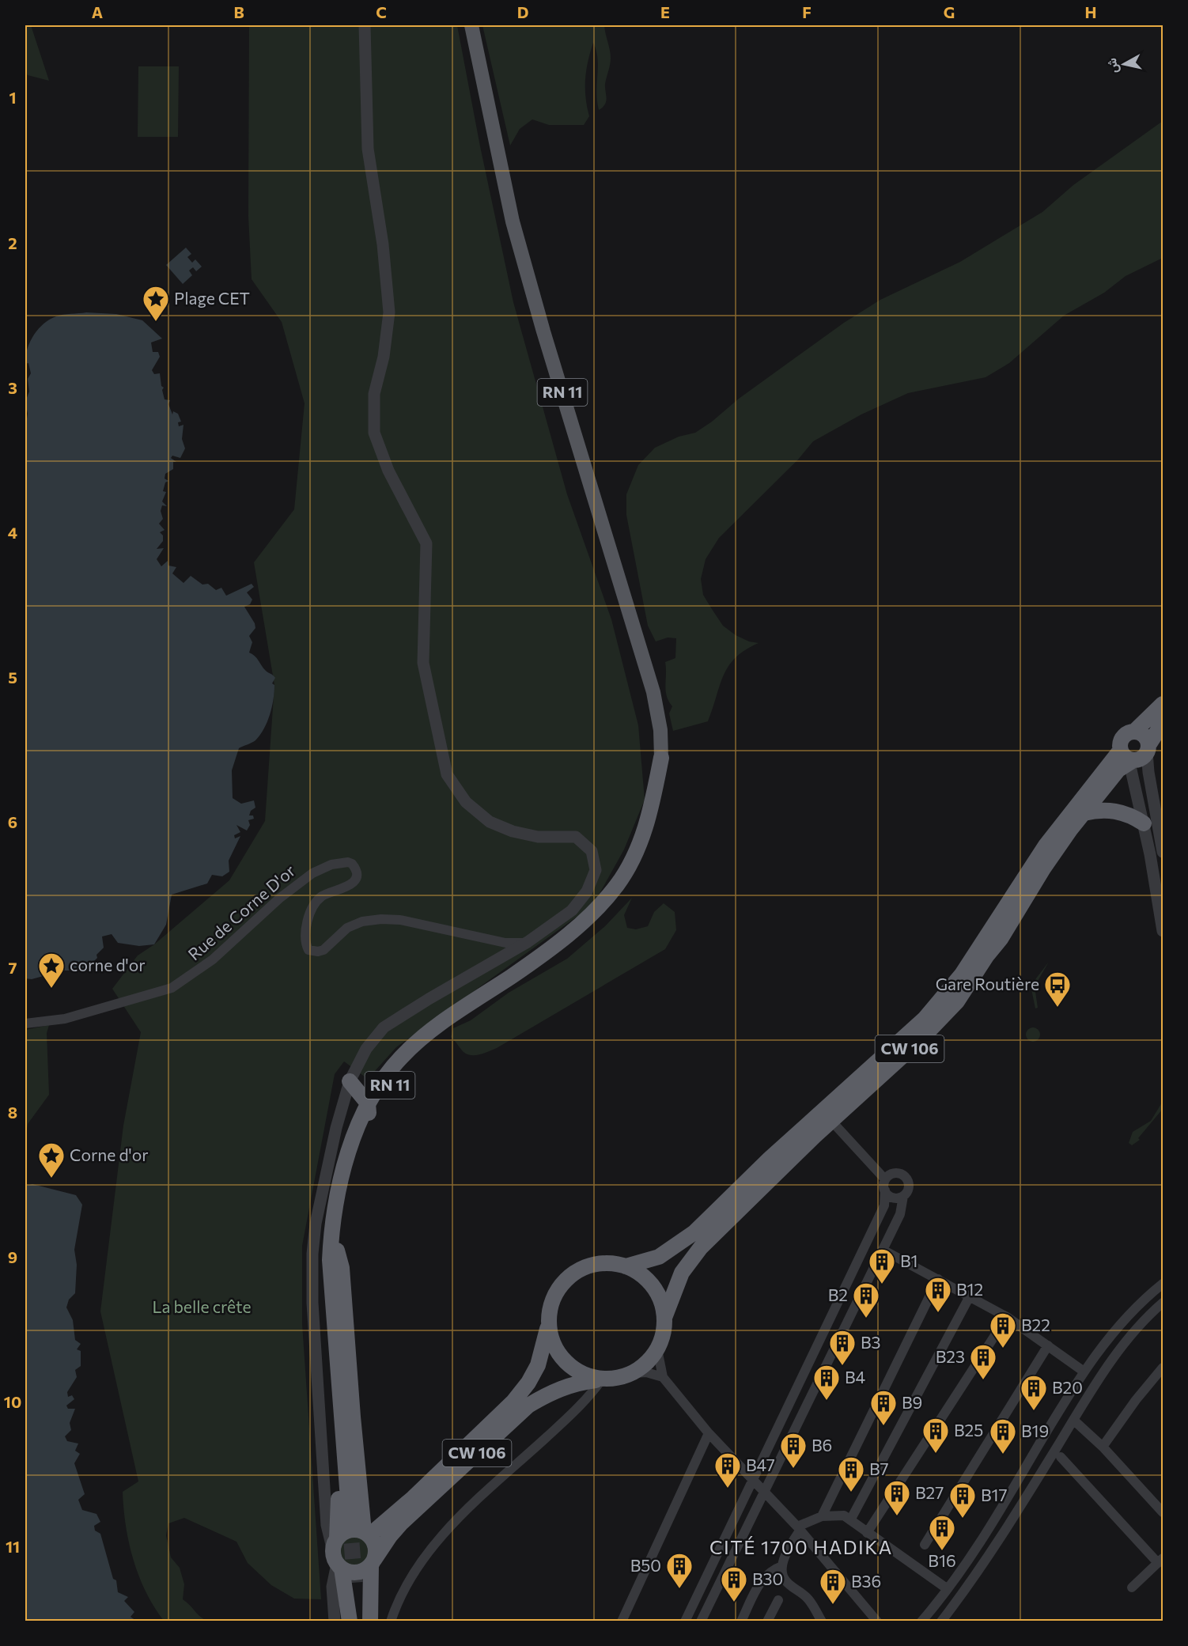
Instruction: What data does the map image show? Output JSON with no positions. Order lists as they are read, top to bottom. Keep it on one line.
{"streets":{"highway":["RN 11","CW 106"],"street":["Rue de Corne D'or"]},"districts":["CITÉ 1700 HADIKA"],"parks":["La belle crête"],"places":{"place":["Plage CET","corne d'or","Corne d'or"],"bus stop":["Gare Routière"],"building":["B1","B12","B2","B22","B3","B23","B4","B20","B9","B25","B19","B6","B47","B7","B27","B17","B16","B50","B30","B36"]},"north":"left","grid":{"columns":["A","B","C","D","E","F","G","H"],"rows":["1","2","3","4","5","6","7","8","9","10","11"]}}
